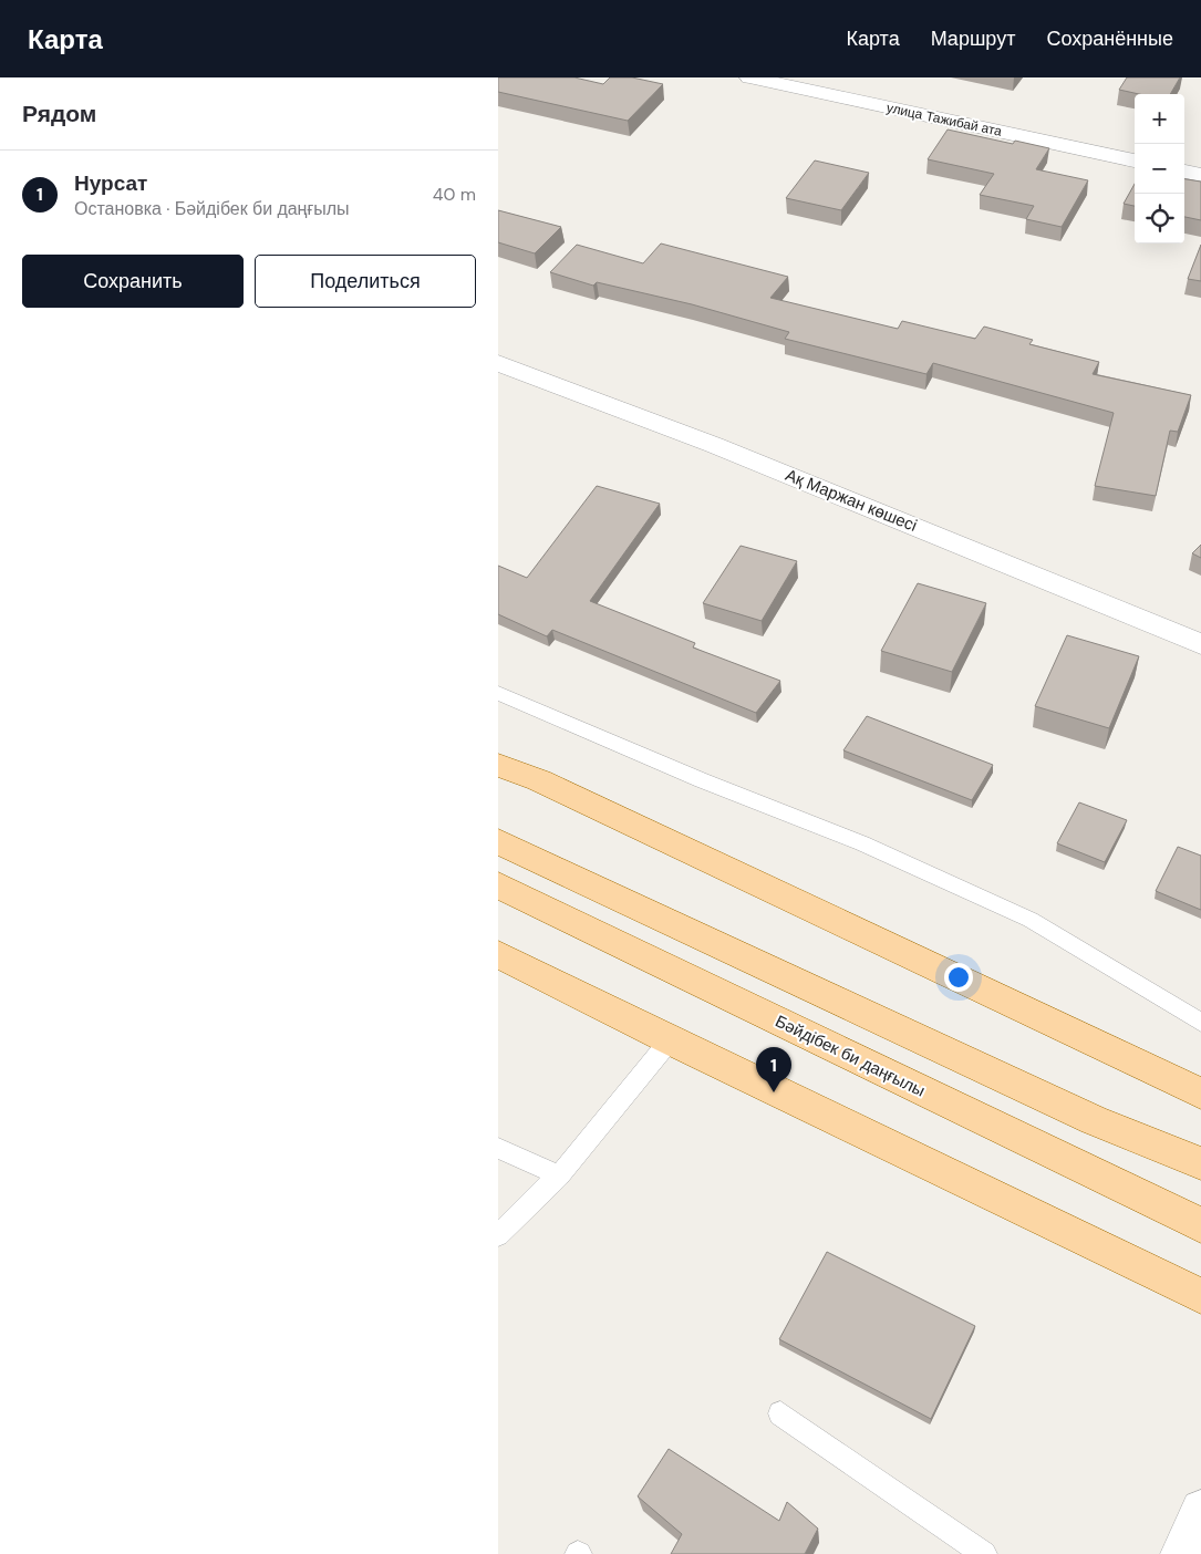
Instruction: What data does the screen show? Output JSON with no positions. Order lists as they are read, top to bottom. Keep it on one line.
{"streets":{"main road":["Бәйдібек би даңғылы"],"street":["улица Тажибай ата","Ақ Маржан көшесі"]},"page":{"header":"Карта","nav":["Карта","Маршрут","Сохранённые"],"heading":"Рядом","map_buttons":["+","−"],"list":[{"mark":"1","name":"Нурсат","note":"Остановка · Бәйдібек би даңғылы","value":"40 m"}],"buttons":["Сохранить","Поделиться"],"pins":"1"}}
